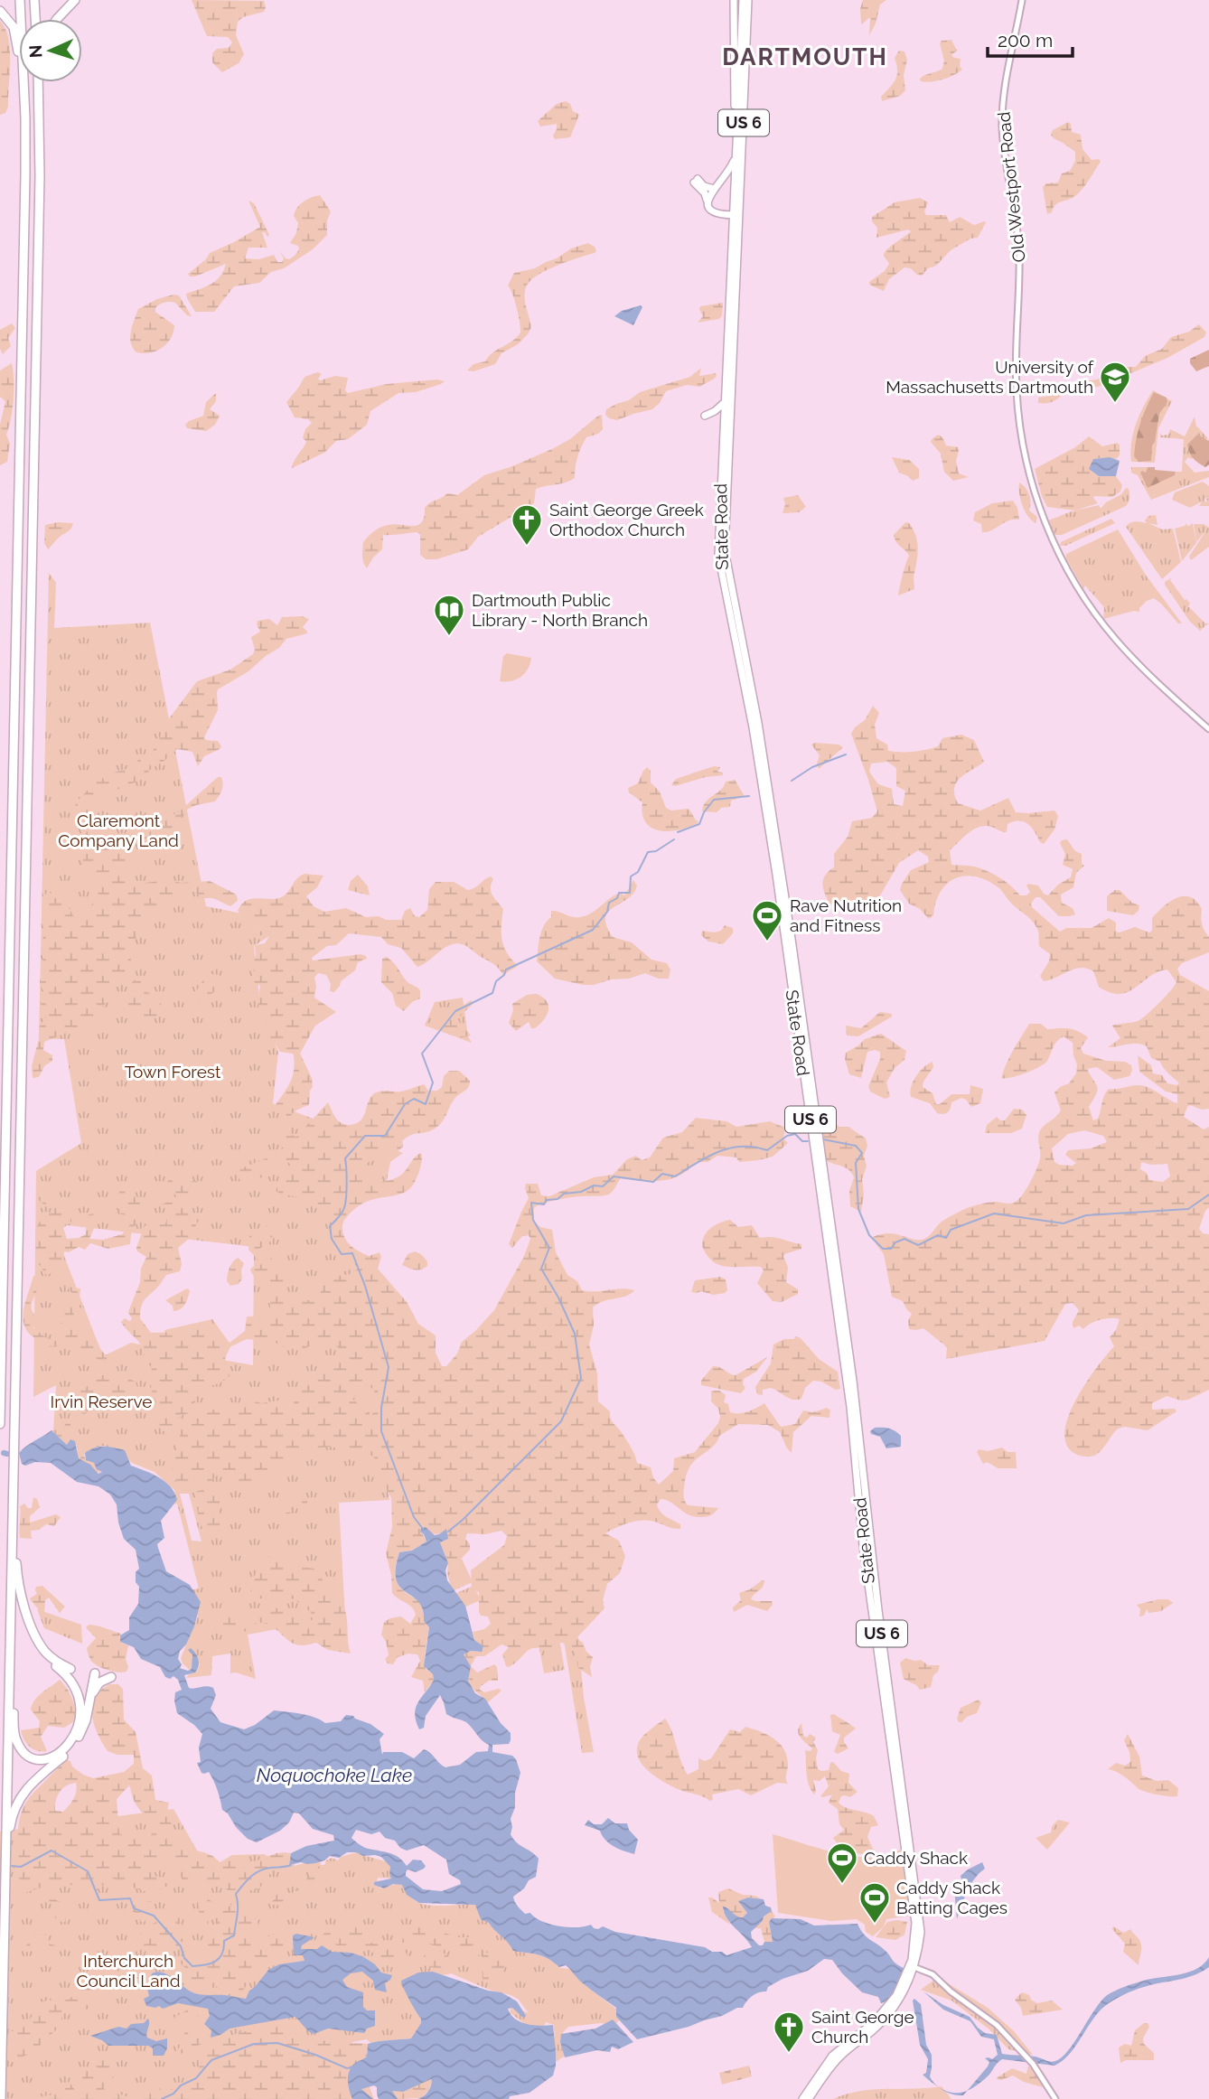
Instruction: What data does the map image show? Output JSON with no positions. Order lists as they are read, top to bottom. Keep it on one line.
{"streets":{"main road":["US 6","Old Westport Road","State Road"]},"districts":["DARTMOUTH"],"water":["Noquochoke Lake"],"parks":["Claremont Company Land","Town Forest","Irvin Reserve","Interchurch Council Land"],"places":{"school or university":["University of Massachusetts Dartmouth"],"church":["Saint George Greek Orthodox Church","Saint George Church"],"library":["Dartmouth Public Library - North Branch"],"sports":["Rave Nutrition and Fitness","Caddy Shack","Caddy Shack Batting Cages"]},"scale_bar":"200 m","north":"left"}
